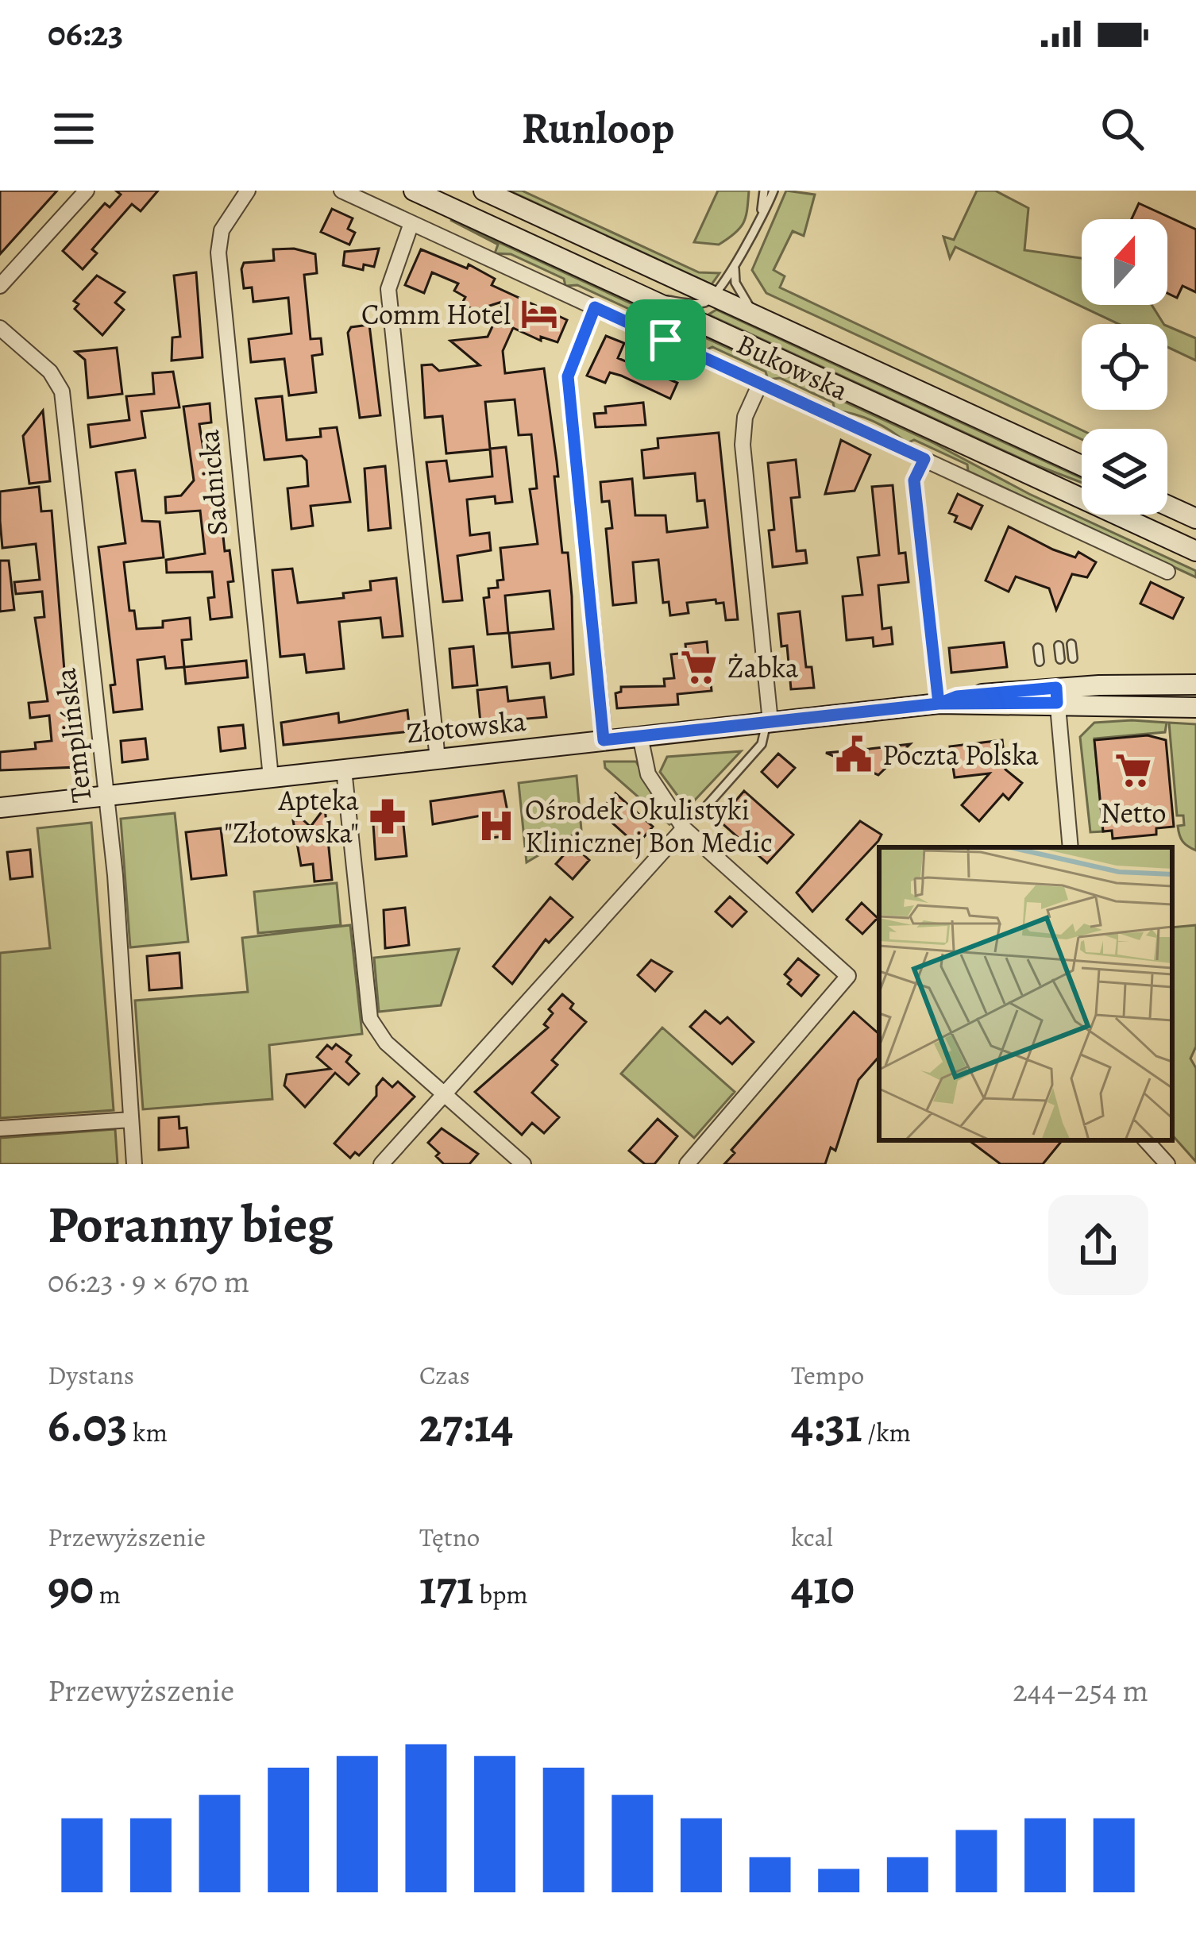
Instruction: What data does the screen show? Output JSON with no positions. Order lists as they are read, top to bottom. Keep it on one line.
{"streets":{"main road":["Bukowska","Złotowska"],"street":["Sadnicka","Templińska"]},"crossings":[["Sadnicka","Złotowska"],["Złotowska","Templińska"]],"places":{"hotel":["Comm Hotel"],"supermarket":["Żabka","Netto"],"public building":["Poczta Polska"],"pharmacy":["Apteka \"Złotowska\""],"hospital":["Ośrodek Okulistyki Klinicznej Bon Medic"]},"north":"top","page":{"status":"06:23","header":"Runloop","heading":["Poranny bieg","06:23 · 9 × 670 m"],"stats":[["Dystans","6.03 km"],["Czas","27:14"],["Tempo","4:31 /km"],["Przewyższenie","90 m"],["Tętno","171 bpm"],["kcal","410"]],"chart":["Przewyższenie","244–254 m"]}}
